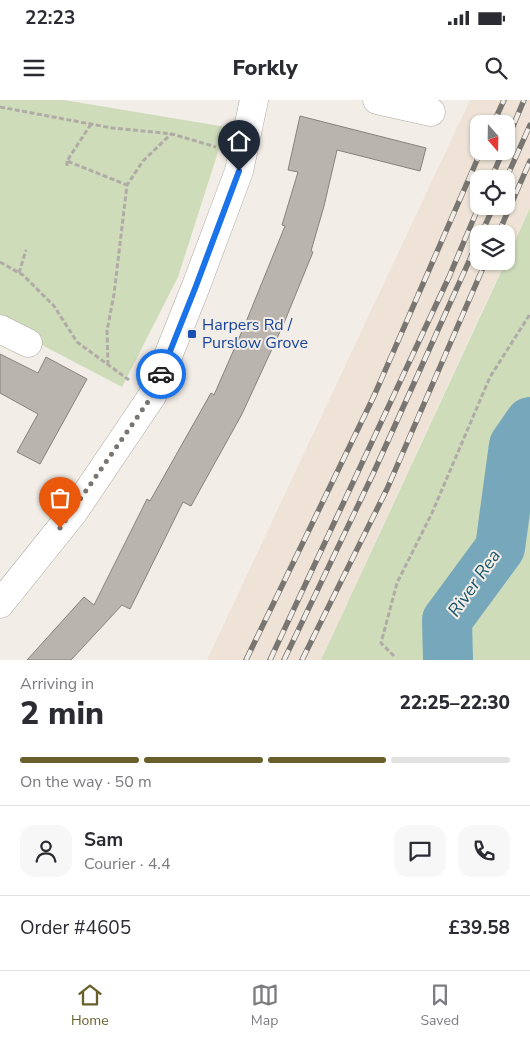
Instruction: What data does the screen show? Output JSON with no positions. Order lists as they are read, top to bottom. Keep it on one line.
{"water":["River Rea"],"places":{"transit":["Harpers Rd / Purslow Grove"]},"north":"bottom","page":{"status":"22:23","header":"Forkly","heading":["2 min","Arriving in","22:25–22:30"],"panel":["Sam","Courier · 4.4","Order #4605","£39.58"],"bar":"On the way · 50 m","tabs":["Home","Map","Saved"]}}
